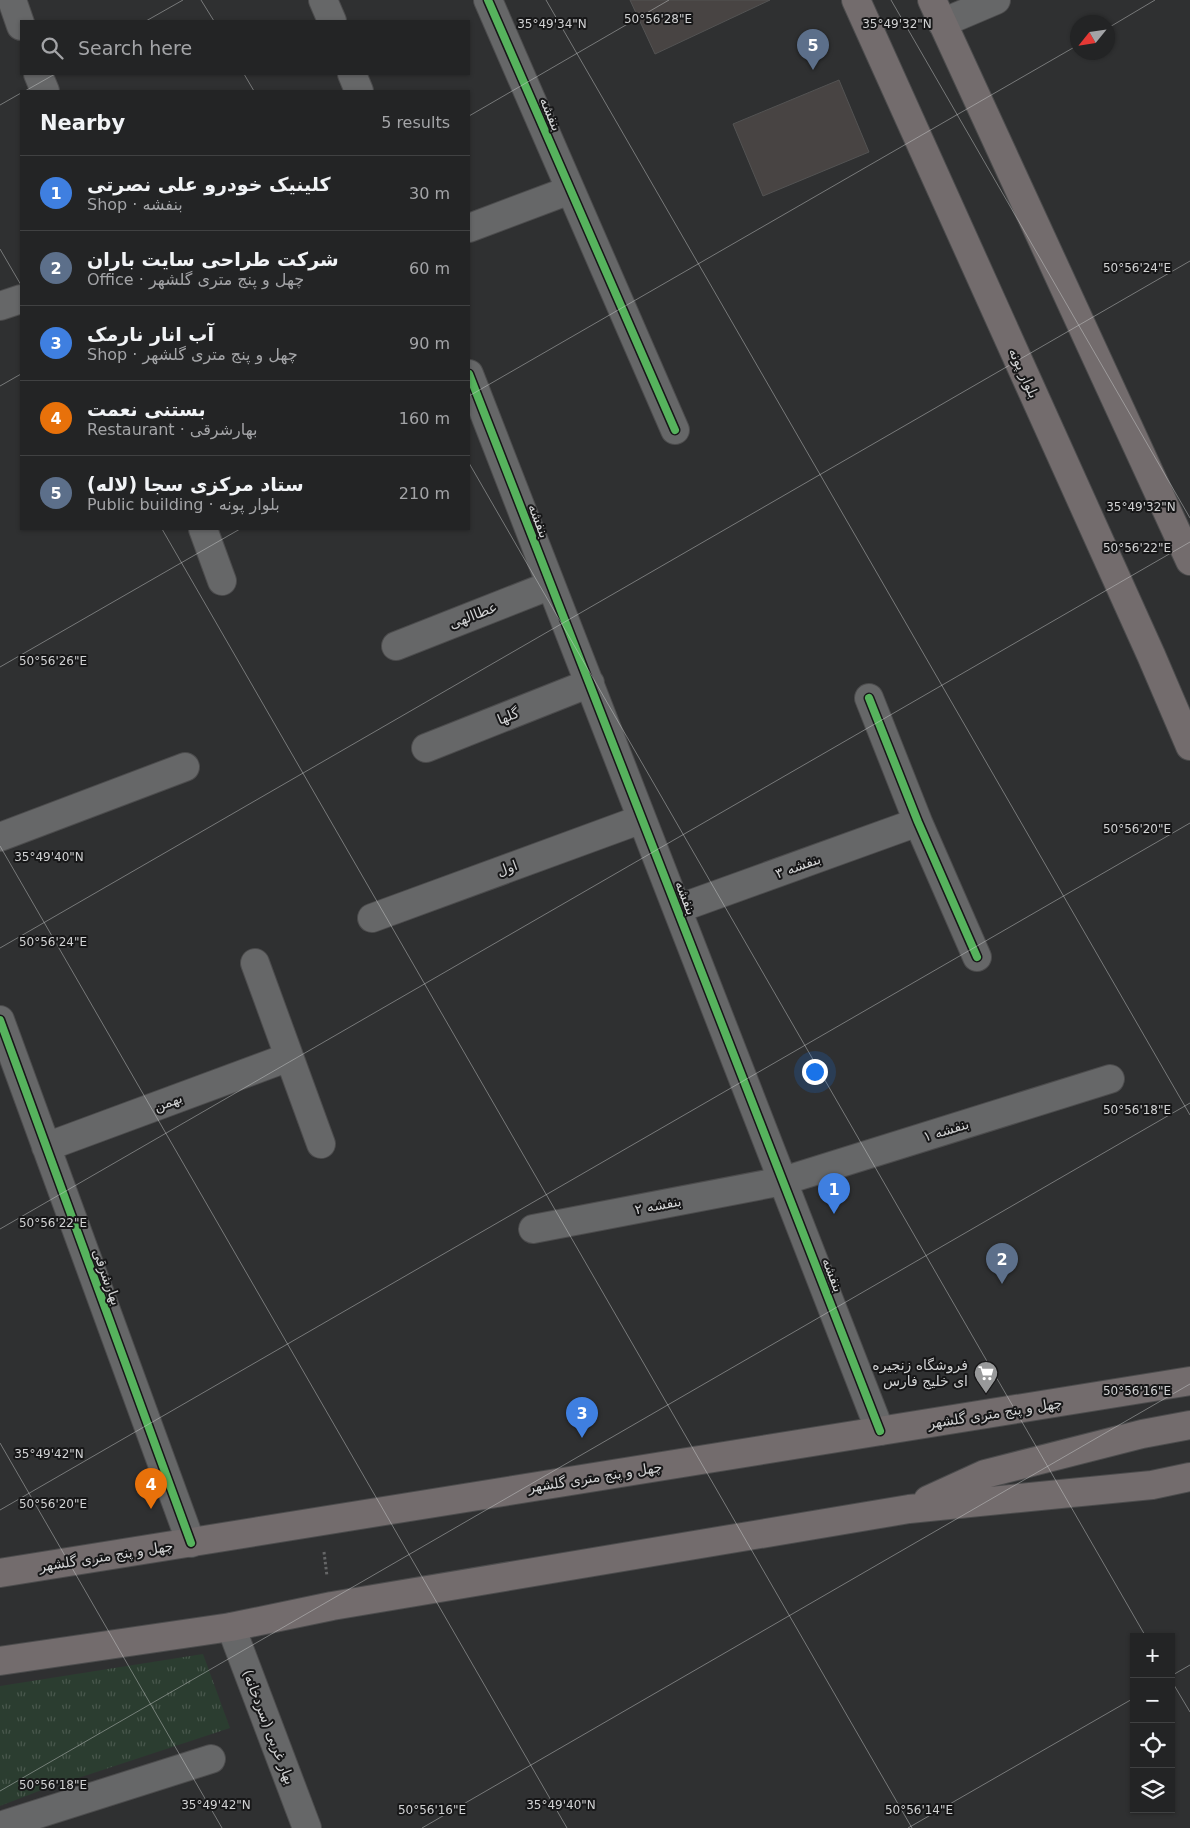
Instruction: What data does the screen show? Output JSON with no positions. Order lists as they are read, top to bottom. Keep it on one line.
{"streets":{"main road":["بلوار پونه","چهل و پنج متری گلشهر"],"street":["بنفشه","عطاالهی","گلها","بنفشه ۳","اول","بهمن","بنفشه ۱","بنفشه ۲","بهارشرقی","بهار غربی (سردخانه)"]},"crossings":[["بنفشه","عطاالهی"],["بنفشه","گلها"],["بنفشه","بنفشه ۳"],["بنفشه","اول"],["بنفشه","بنفشه ۱"],["بنفشه","بنفشه ۲"],["بنفشه","چهل و پنج متری گلشهر"],["بهمن","بهارشرقی"],["بنفشه ۱","بنفشه ۲"],["بهارشرقی","چهل و پنج متری گلشهر"]],"places":{"supermarket":["فروشگاه زنجیره ای خلیج فارس"]},"north":"bottom left","page":{"search":"Search here","pins":["5","1","2","3","4"],"heading":["Nearby","5 results"],"list":[{"mark":"1","name":"کلینیک خودرو علی نصرتی","note":"Shop · بنفشه","value":"30 m"},{"mark":"2","name":"شرکت طراحی سایت باران","note":"Office · چهل و پنج متری گلشهر","value":"60 m"},{"mark":"3","name":"آب انار نارمک","note":"Shop · چهل و پنج متری گلشهر","value":"90 m"},{"mark":"4","name":"بستنی نعمت","note":"Restaurant · بهارشرقی","value":"160 m"},{"mark":"5","name":"ستاد مرکزی سجا (لاله)","note":"Public building · بلوار پونه","value":"210 m"}],"map_buttons":["+","−"]},"coordinates":["50°56'28\"E","35°49'32\"N","35°49'34\"N","50°56'24\"E","50°56'22\"E","50°56'26\"E","50°56'20\"E","35°49'40\"N","50°56'18\"E","50°56'16\"E","35°49'42\"N","50°56'14\"E"]}
